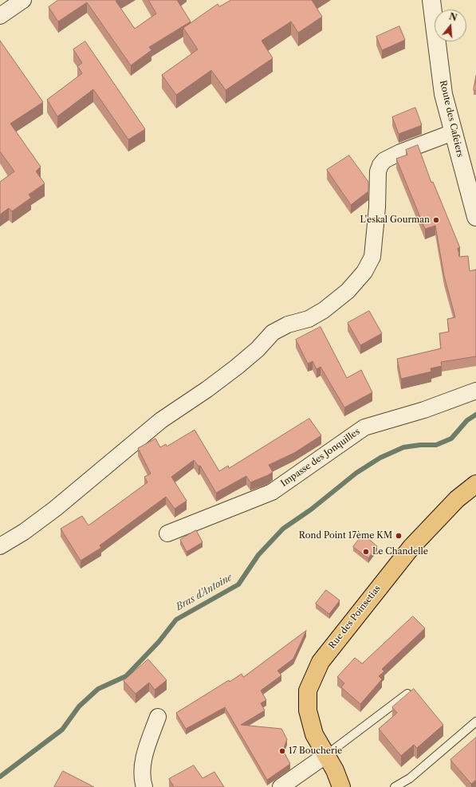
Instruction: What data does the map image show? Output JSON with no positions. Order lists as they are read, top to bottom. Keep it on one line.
{"streets":{"main road":["Rue des Poinsetias"],"street":["Route des Cafeiers","Impasse des Jonquilles"]},"water":["Bras d'Antoine"],"places":["L'eskal Gourman","Rond Point 17ème KM","Le Chandelle","17 Boucherie"],"north":"top"}
